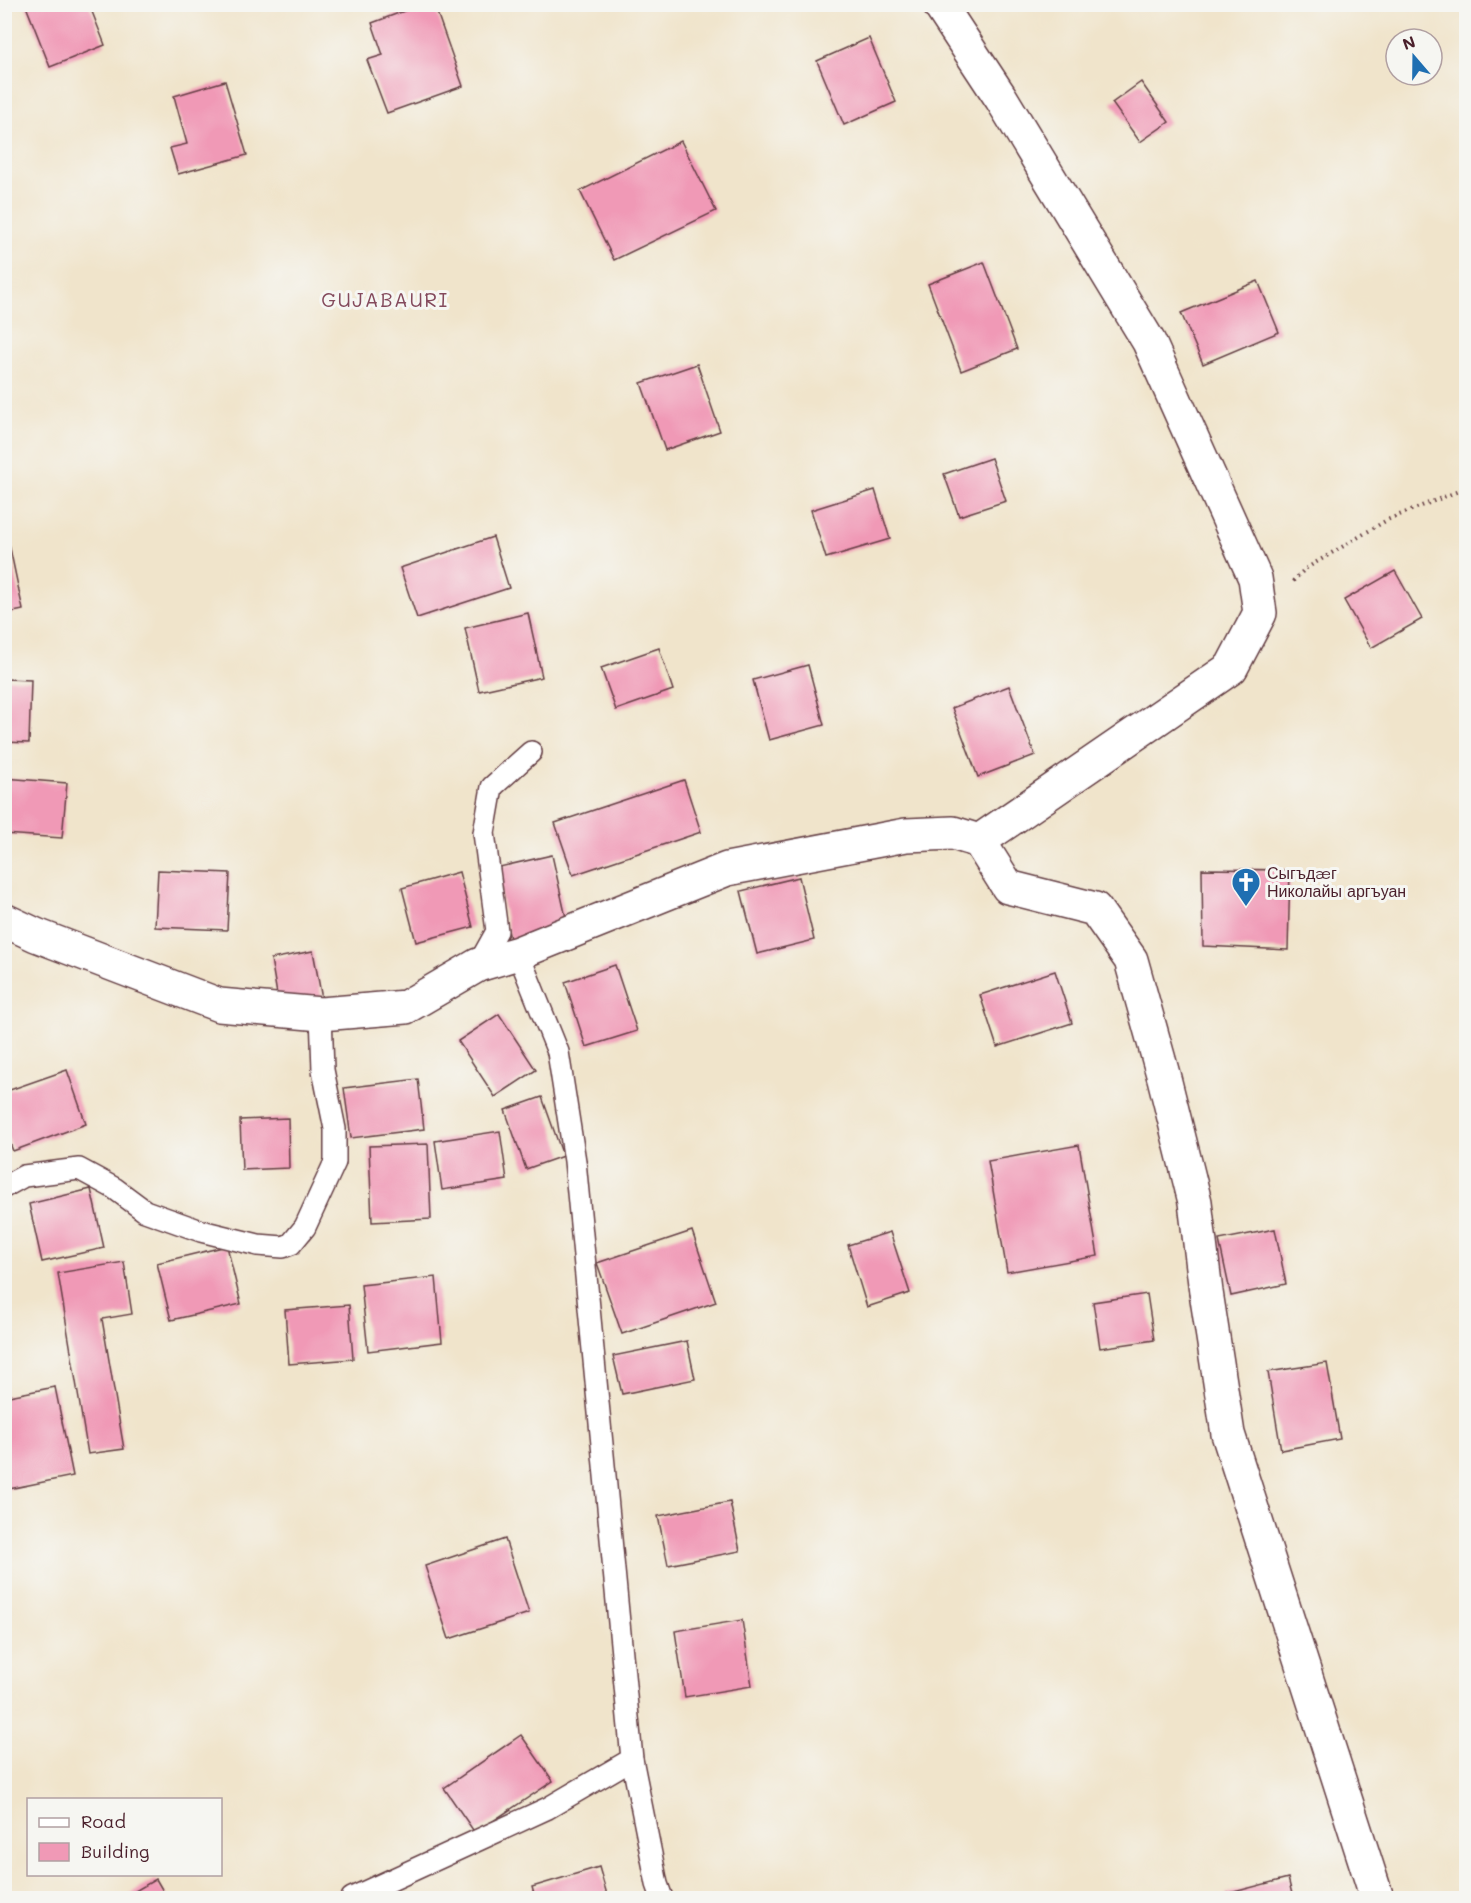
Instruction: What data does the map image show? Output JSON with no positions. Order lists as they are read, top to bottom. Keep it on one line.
{"districts":["GUJABAURI"],"places":{"church":["Сыгъдæг Николайы аргъуан"]},"legend":["Road","Building"],"north":"top"}
